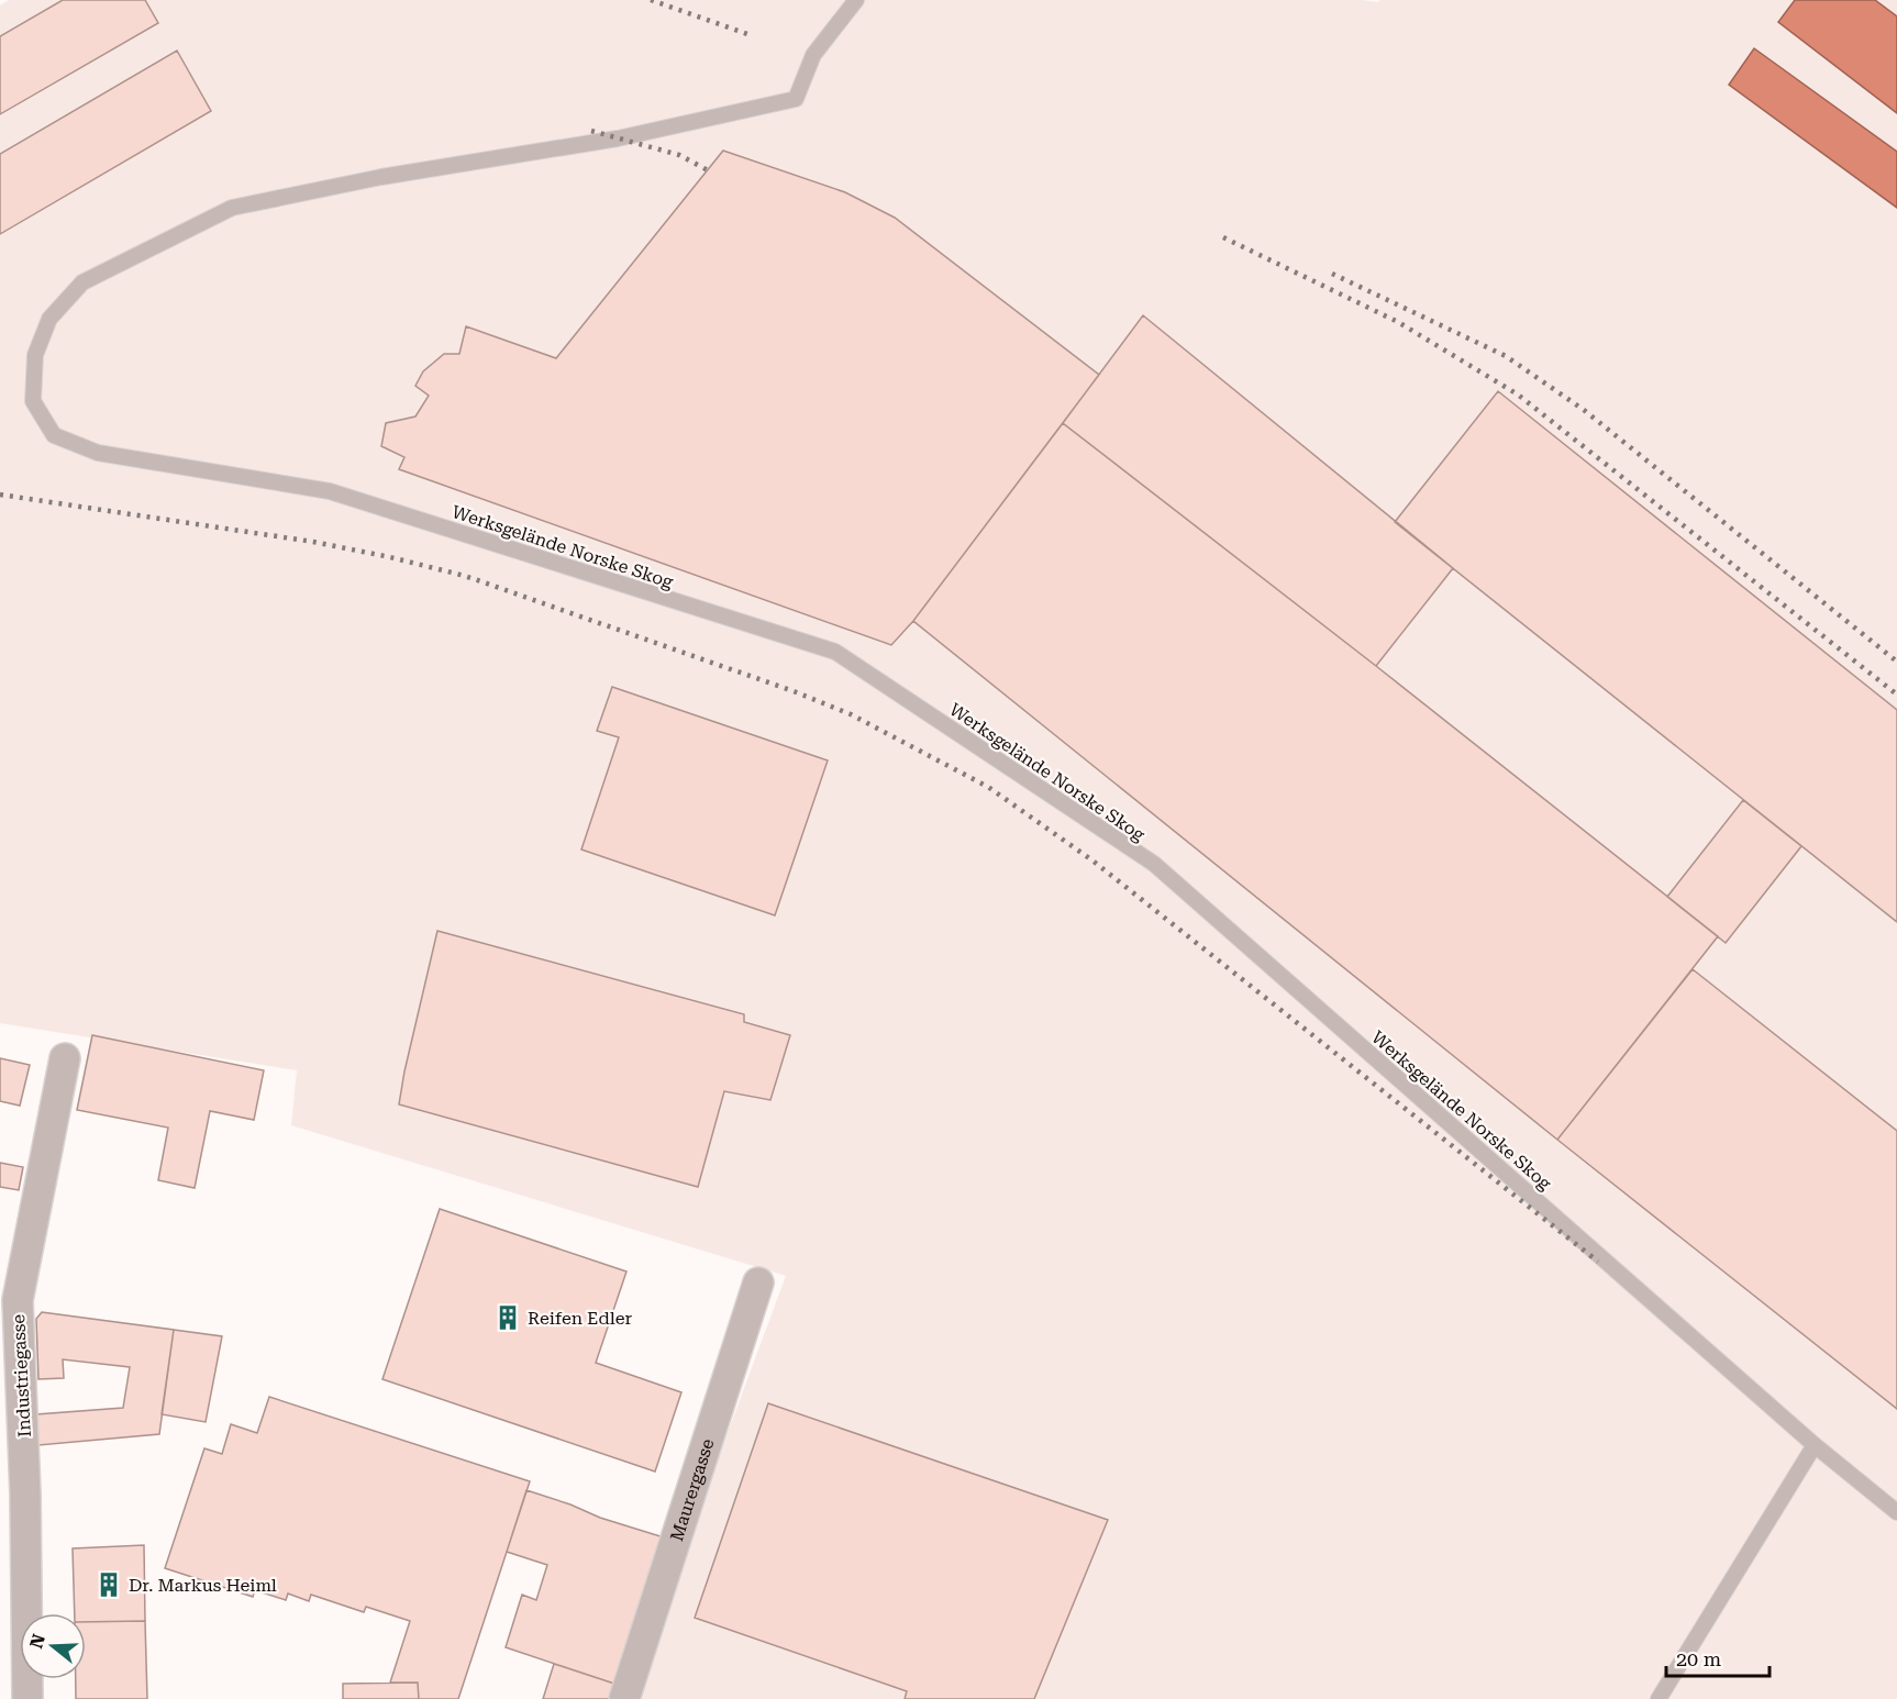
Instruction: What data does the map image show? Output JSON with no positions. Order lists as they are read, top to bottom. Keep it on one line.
{"streets":{"street":["Industriegasse","Maurergasse"],"lane":["Werksgelände Norske Skog"]},"places":{"building":["Reifen Edler","Dr. Markus Heiml"]},"scale_bar":"20 m","north":"left"}
